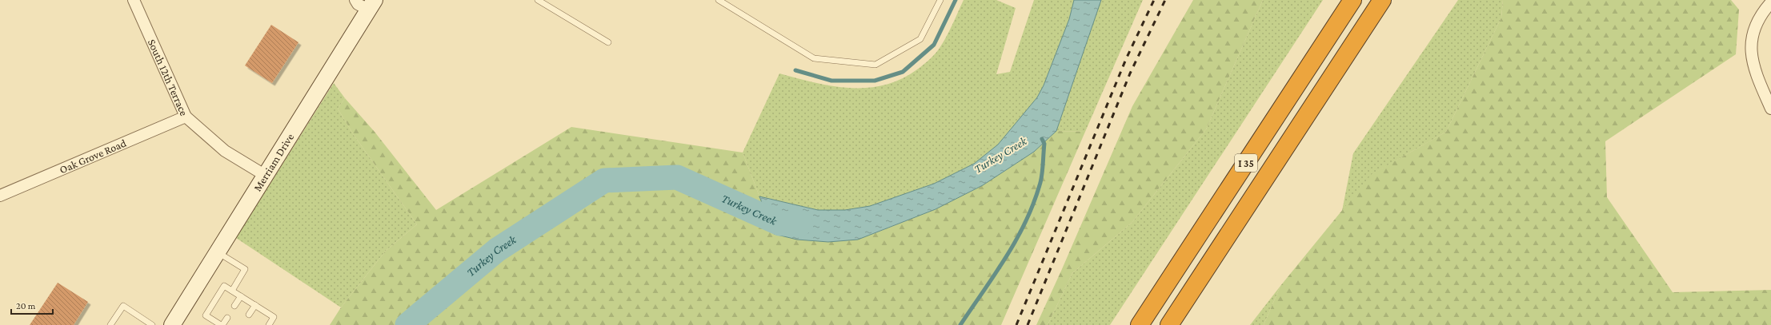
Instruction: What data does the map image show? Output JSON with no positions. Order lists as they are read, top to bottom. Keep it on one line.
{"streets":{"highway":["I 35"],"main road":["Merriam Drive"],"street":["South 12th Terrace","Oak Grove Road"]},"crossings":[["South 12th Terrace","Oak Grove Road"],["South 12th Terrace","Merriam Drive"]],"water":["Turkey Creek"],"scale_bar":"20 m"}
